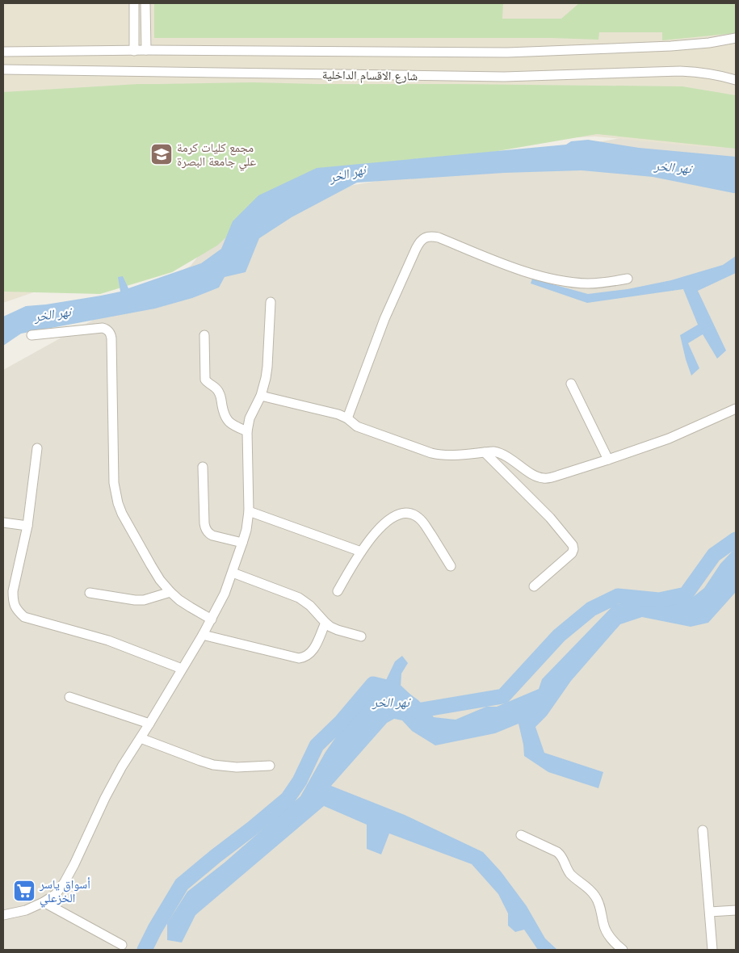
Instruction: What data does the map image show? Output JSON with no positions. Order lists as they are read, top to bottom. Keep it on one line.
{"streets":{"street":["شارع الاقسام الداخلية"]},"water":["نهر الخر"],"places":{"school or university":["مجمع كليات كرمة علي جامعة البصرة"],"supermarket":["أسواق ياسر الخزعلي"]}}
